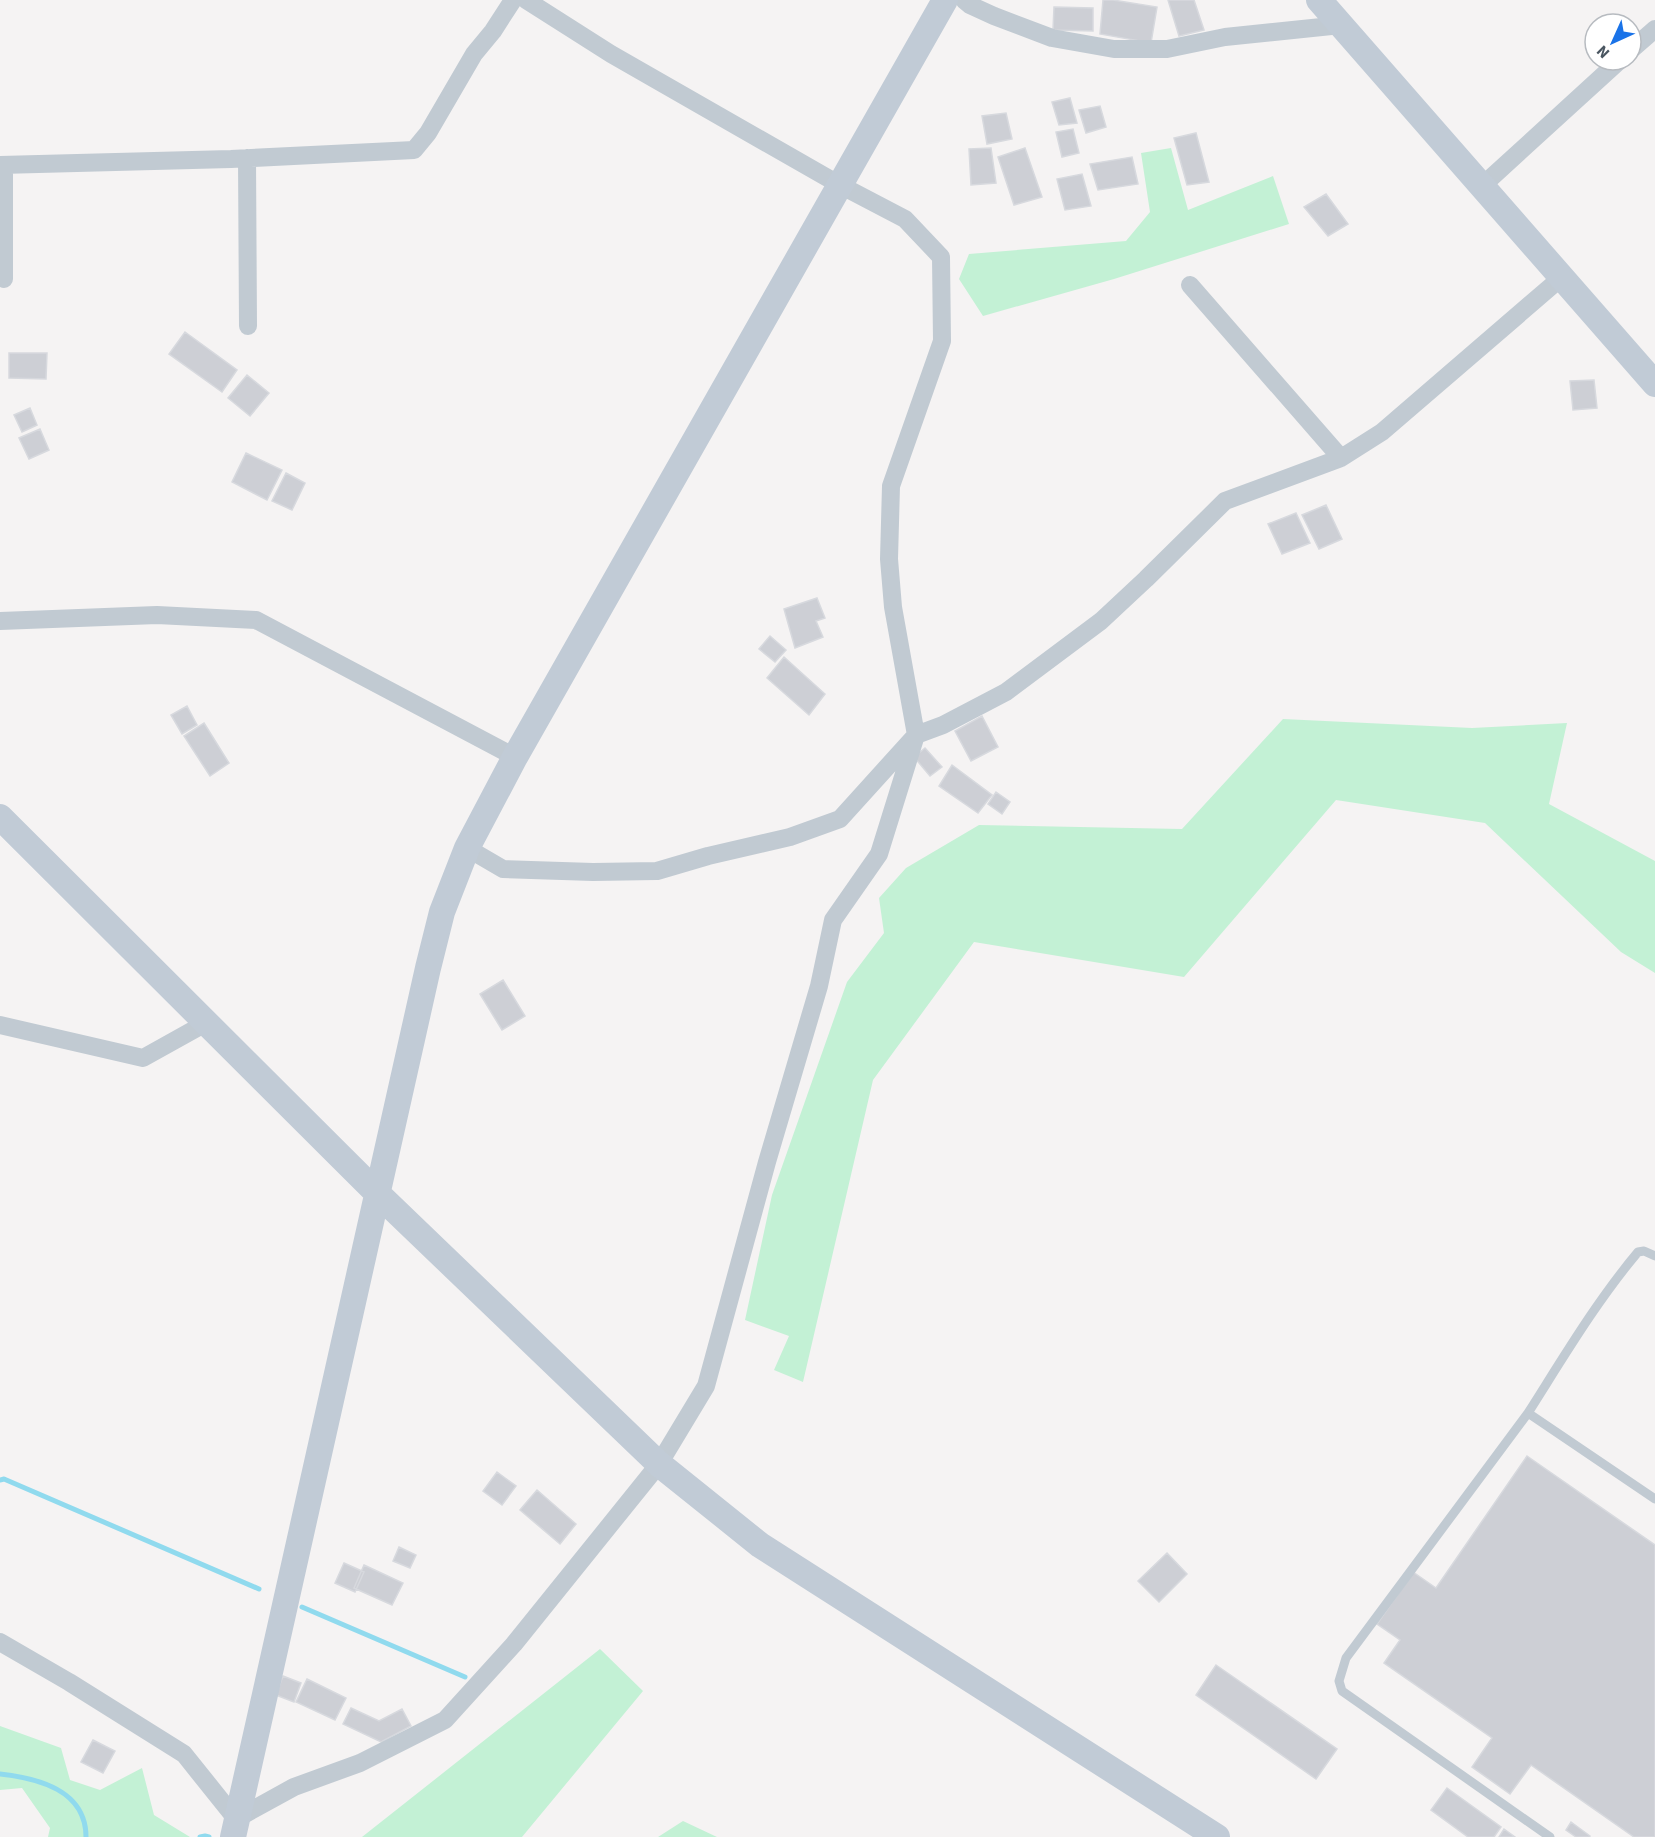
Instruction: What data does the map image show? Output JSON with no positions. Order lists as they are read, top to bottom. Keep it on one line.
{"north":"bottom left"}
